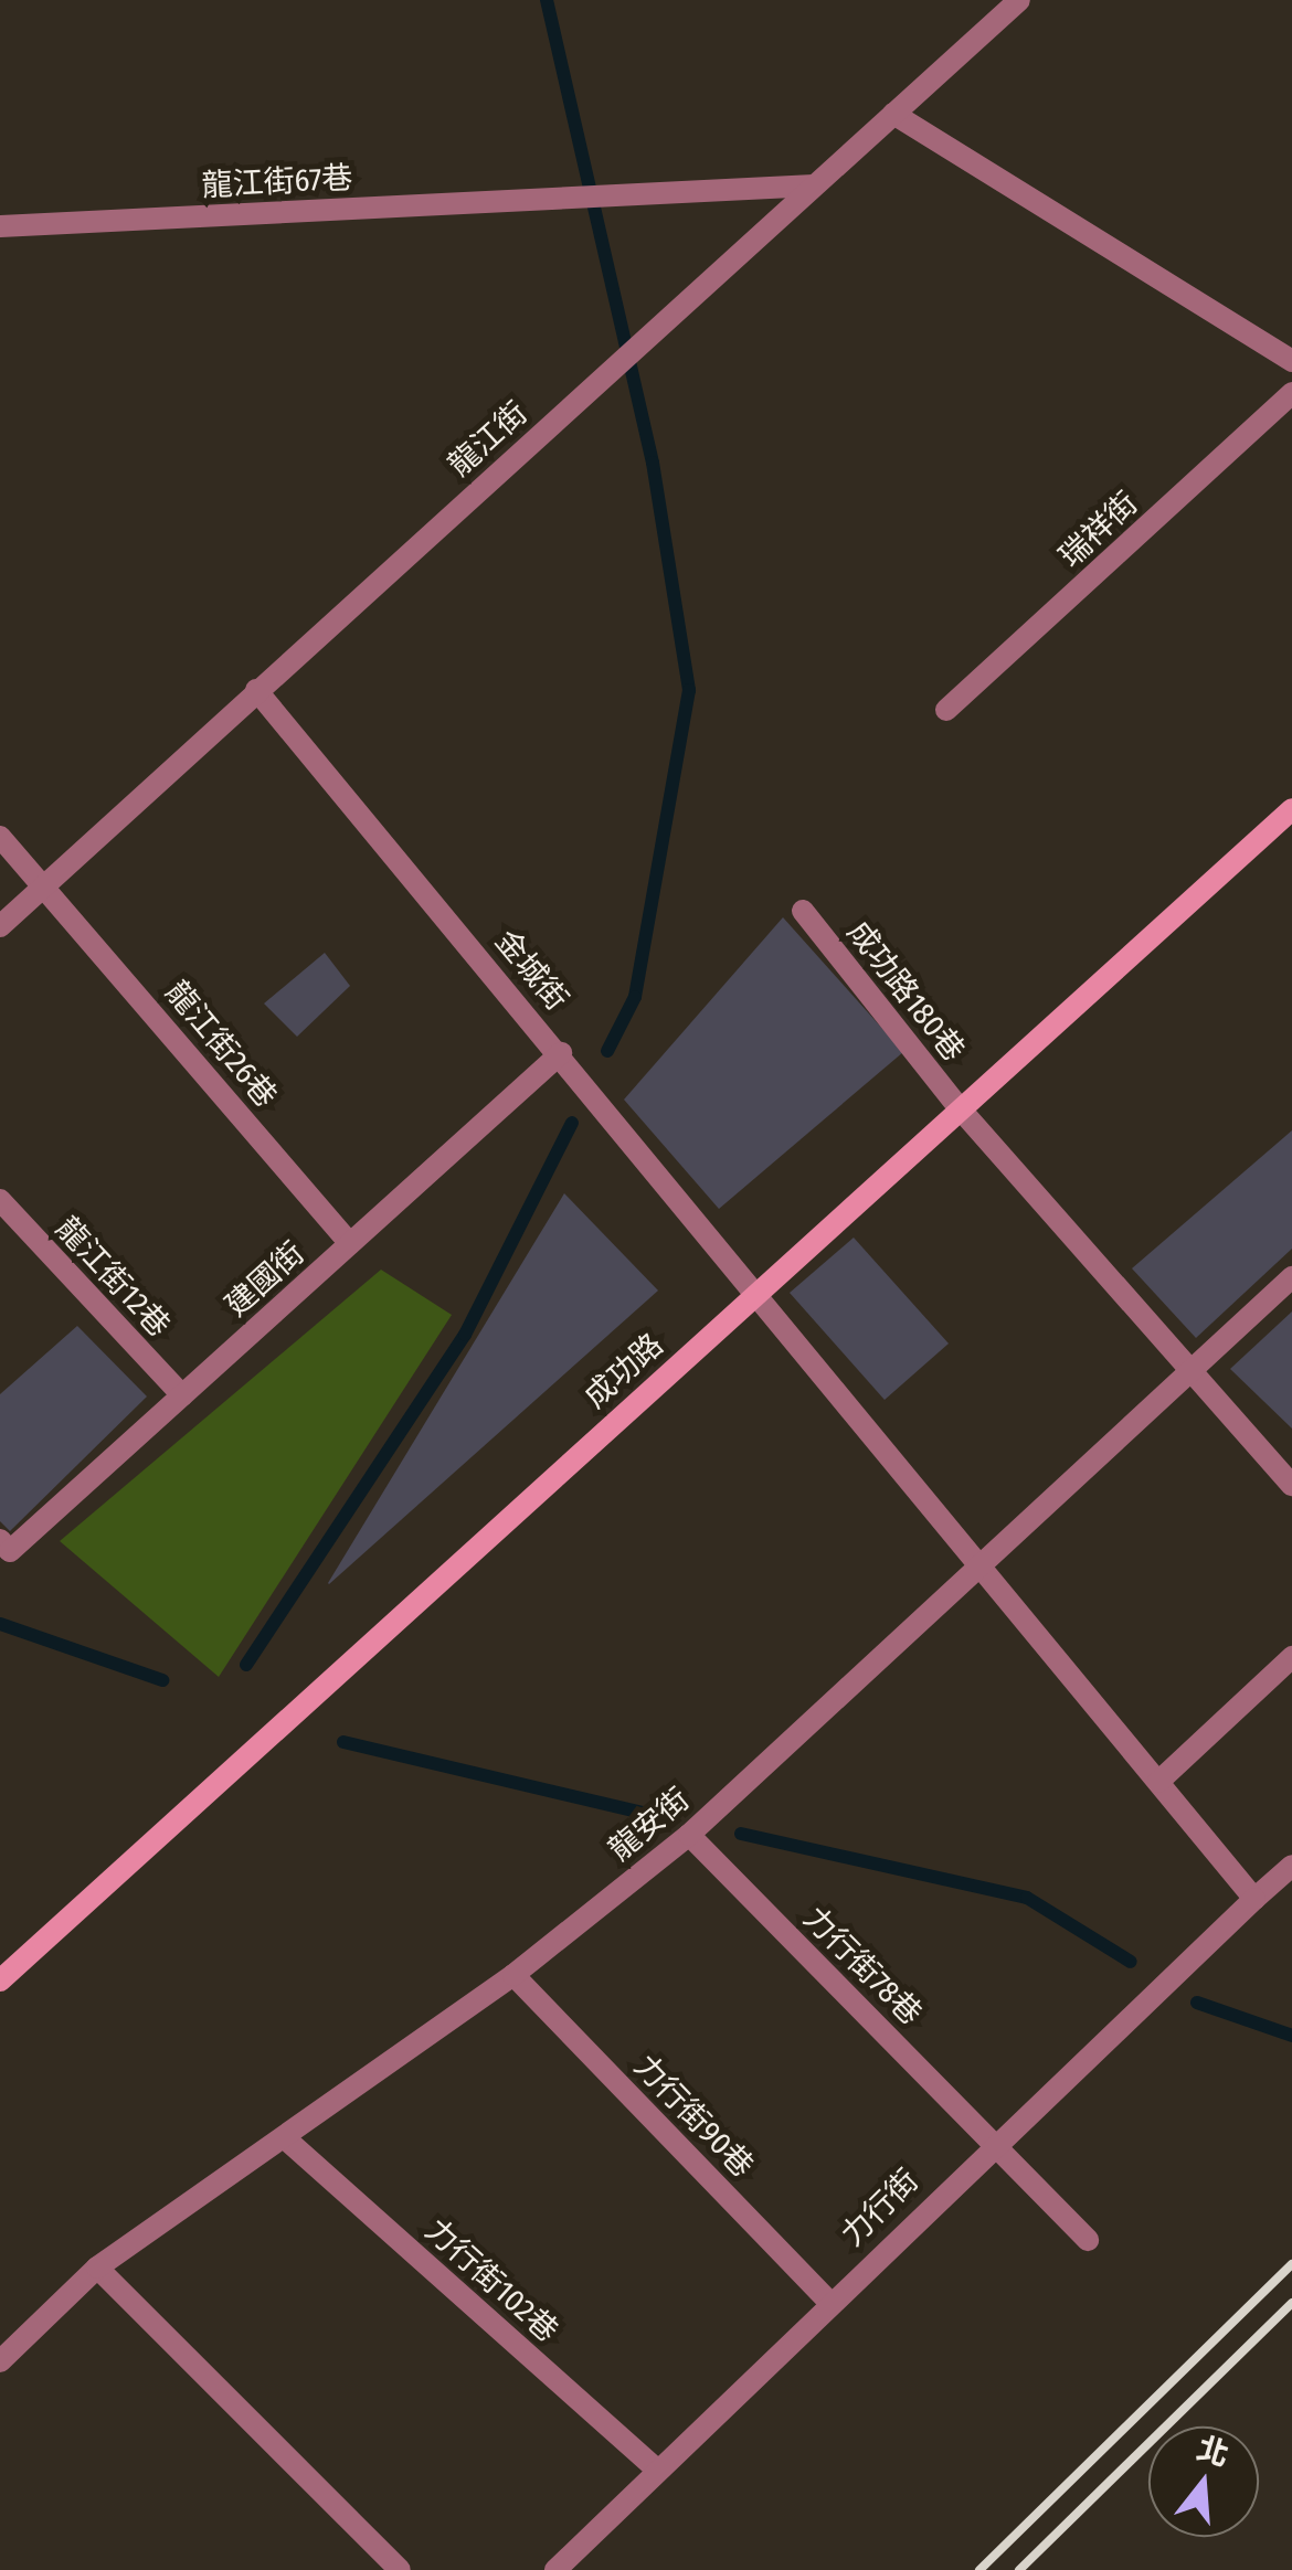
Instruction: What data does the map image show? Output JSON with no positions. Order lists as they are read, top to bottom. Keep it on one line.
{"streets":{"street":["龍江街67巷","龍江街","瑞祥街","金城街","成功路180巷","龍江街26巷","龍江街12巷","建國街","成功路","龍安街","力行街78巷","力行街90巷","力行街","力行街102巷"]},"crossings":[["龍江街67巷","龍江街"],["龍江街","金城街"],["龍江街","龍江街26巷"],["金城街","建國街"],["金城街","成功路"],["成功路180巷","成功路"],["成功路180巷","龍安街"],["龍江街26巷","建國街"],["龍江街12巷","建國街"],["龍安街","力行街78巷"],["龍安街","力行街90巷"],["龍安街","力行街102巷"],["力行街78巷","力行街"],["力行街90巷","力行街"],["力行街","力行街102巷"]],"north":"top"}
